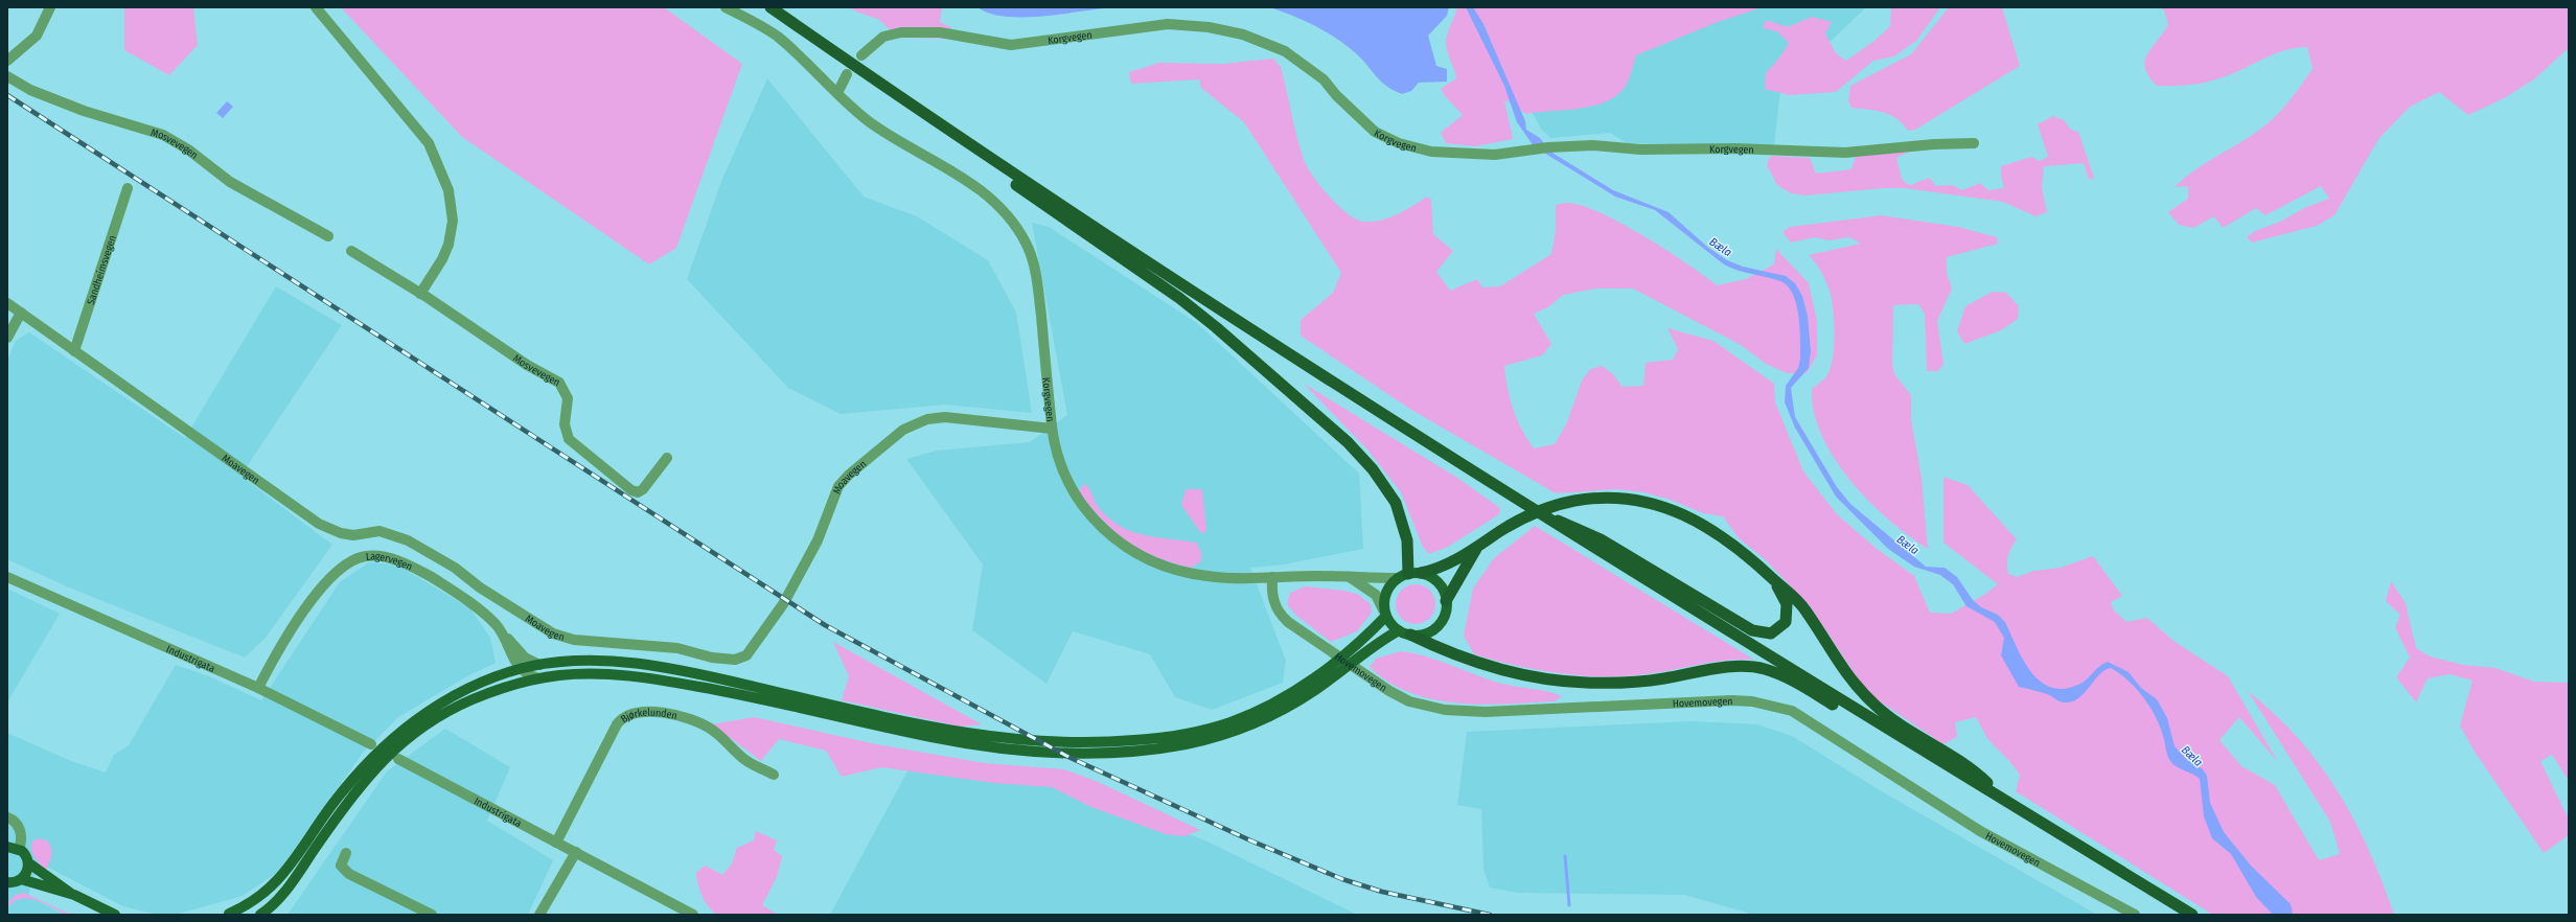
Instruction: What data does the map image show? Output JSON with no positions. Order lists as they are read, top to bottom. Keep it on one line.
{"streets":{"street":["Korgvegen","Mosvevegen","Sandheimsvegen","Moavegen","Lagervegen","Industrigata","Hovemovegen","Bjørkelunden"]},"crossings":[["Korgvegen","Moavegen"],["Korgvegen","Hovemovegen"],["Sandheimsvegen","Moavegen"],["Lagervegen","Industrigata"],["Industrigata","Bjørkelunden"]],"water":["Bæla"]}
